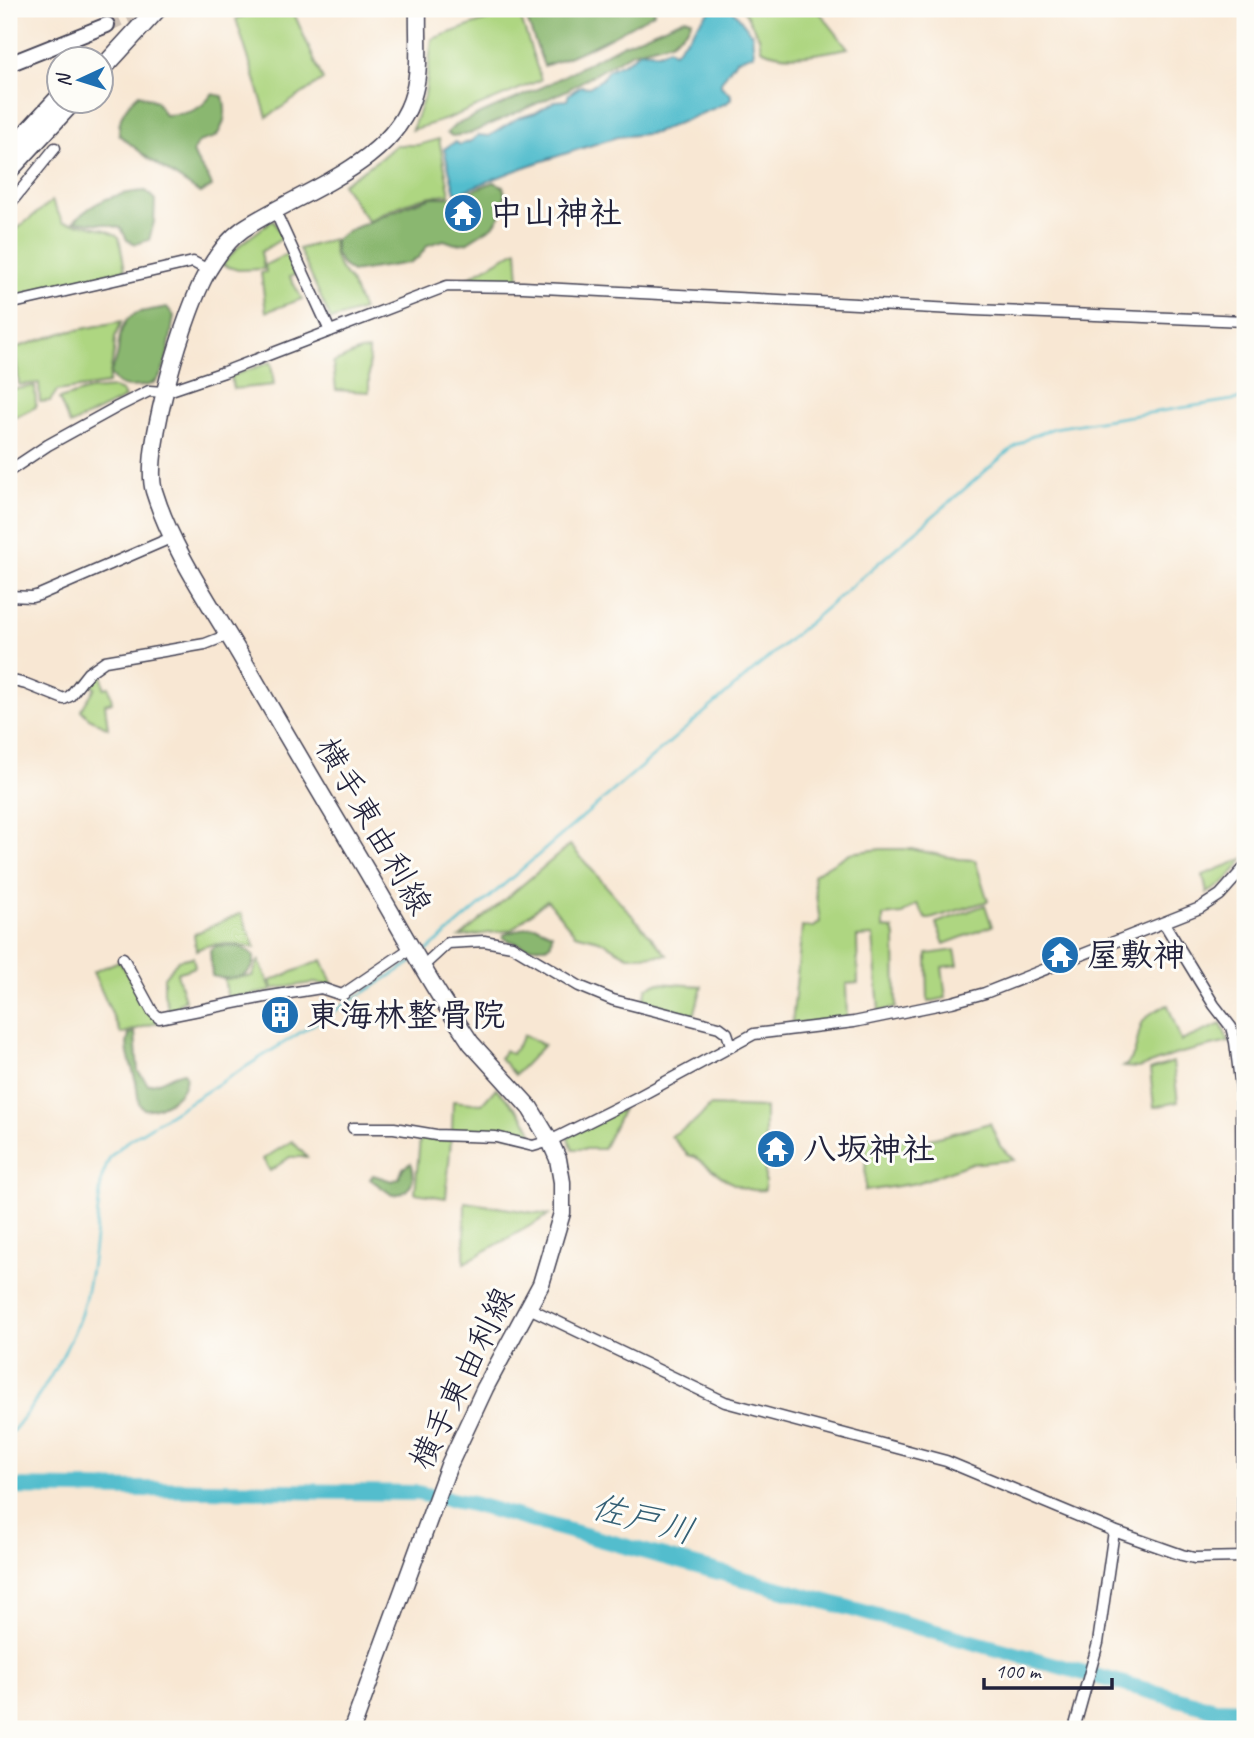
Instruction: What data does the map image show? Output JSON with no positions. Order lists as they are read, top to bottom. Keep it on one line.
{"streets":{"main road":["横手東由利線"]},"water":["佐戸川"],"places":{"temple":["中山神社","屋敷神","八坂神社"],"building":["東海林整骨院"]},"scale_bar":"100 m","north":"left"}
